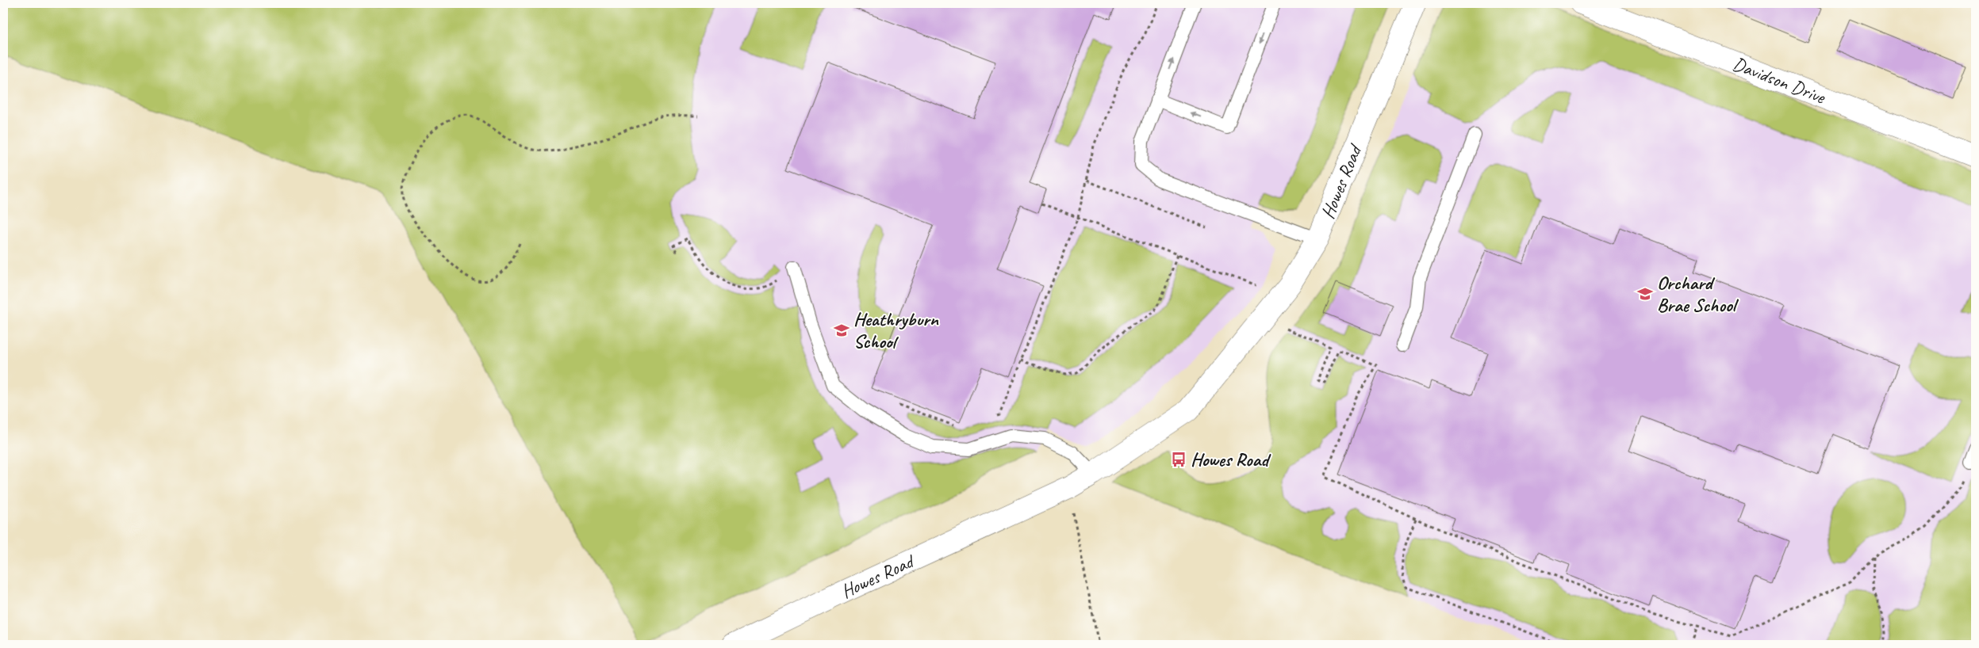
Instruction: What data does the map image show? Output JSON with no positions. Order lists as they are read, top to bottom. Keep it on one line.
{"streets":{"street":["Davidson Drive","Howes Road"]},"places":{"school or university":["Orchard Brae School","Heathryburn School"],"bus stop":["Howes Road"]}}
